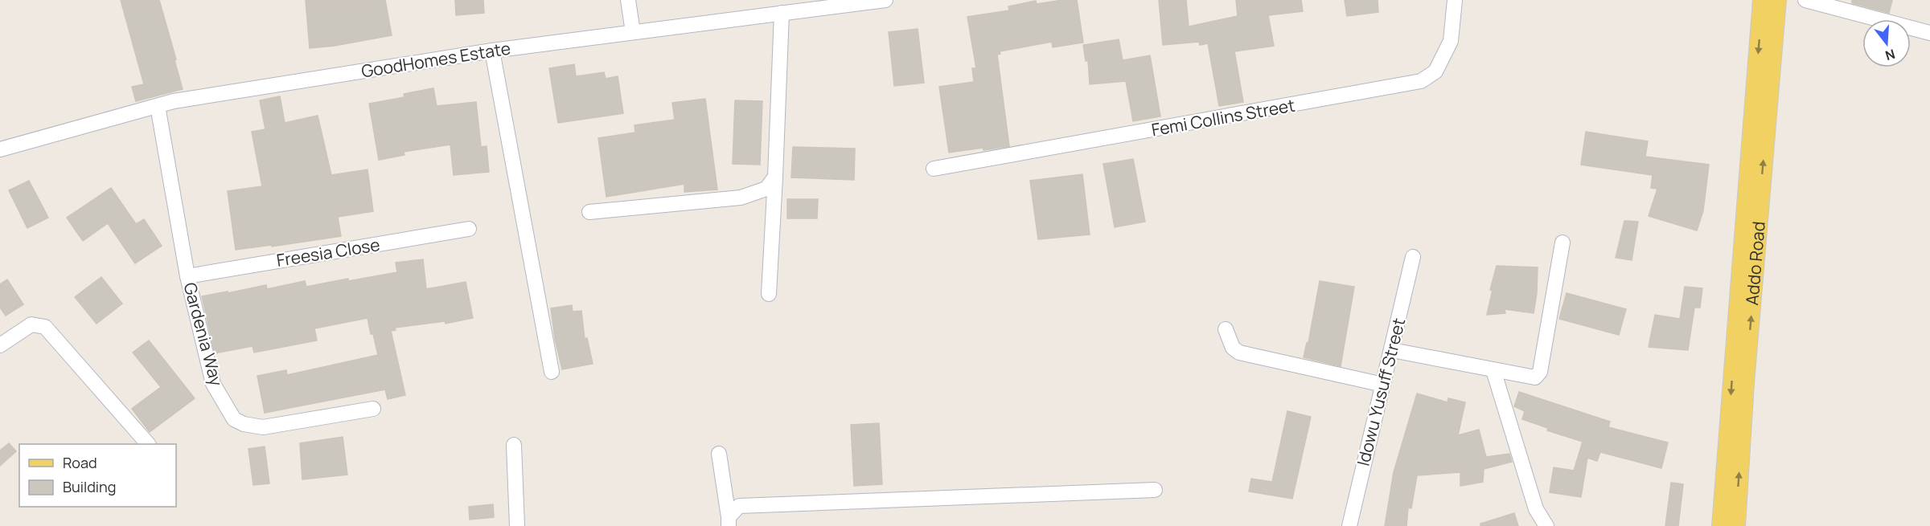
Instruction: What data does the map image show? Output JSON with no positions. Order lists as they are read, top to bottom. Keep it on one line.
{"streets":{"main road":["Addo Road"],"street":["GoodHomes Estate","Femi Collins Street","Freesia Close","Gardenia Way","Idowu Yusuff Street"]},"crossings":[["GoodHomes Estate","Gardenia Way"],["Freesia Close","Gardenia Way"]],"legend":["Road","Building"],"north":"bottom"}
